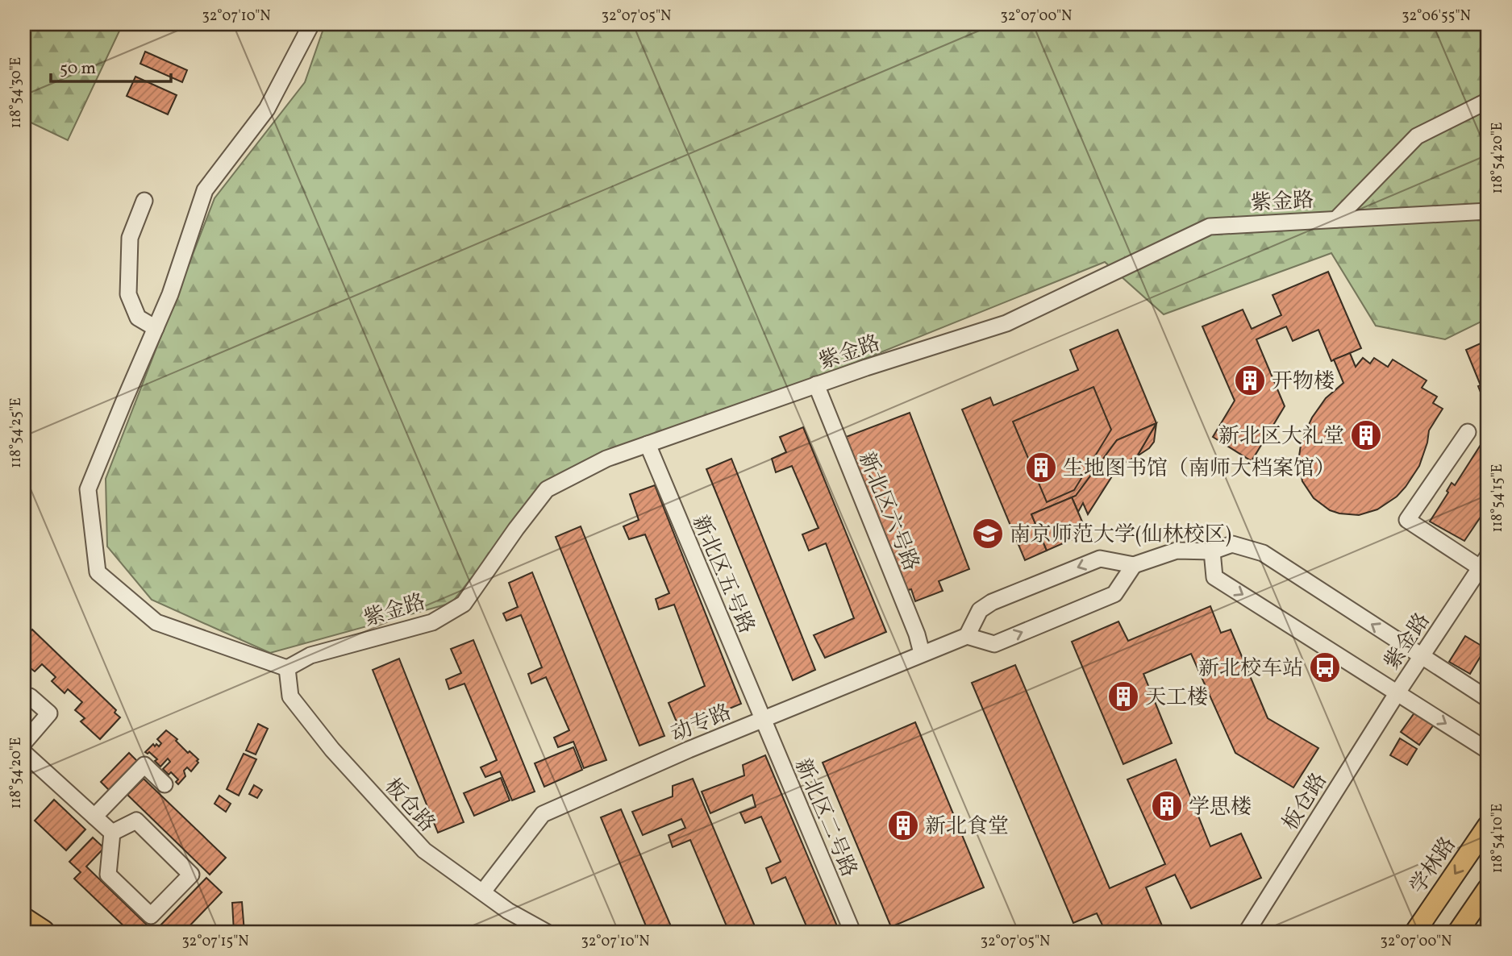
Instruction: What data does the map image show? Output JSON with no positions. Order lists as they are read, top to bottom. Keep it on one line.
{"streets":{"main road":["学林路"],"street":["紫金路","新北区六号路","新北区五号路","动专路","板仓路","新北区二号路"]},"crossings":[["紫金路","新北区六号路"],["紫金路","新北区五号路"],["紫金路","板仓路"],["新北区六号路","动专路"],["新北区五号路","动专路"],["新北区五号路","新北区二号路"],["动专路","板仓路"],["动专路","新北区二号路"]],"places":{"building":["开物楼","新北区大礼堂","生地图书馆（南师大档案馆）","天工楼","学思楼","新北食堂"],"school or university":["南京师范大学(仙林校区)"],"bus stop":["新北校车站"]},"scale_bar":"50 m","coordinates":["32°07'10\"N","32°07'05\"N","32°07'00\"N","32°06'55\"N","118°54'30\"E","118°54'20\"E","118°54'25\"E","118°54'15\"E","118°54'10\"E","32°07'15\"N"]}
